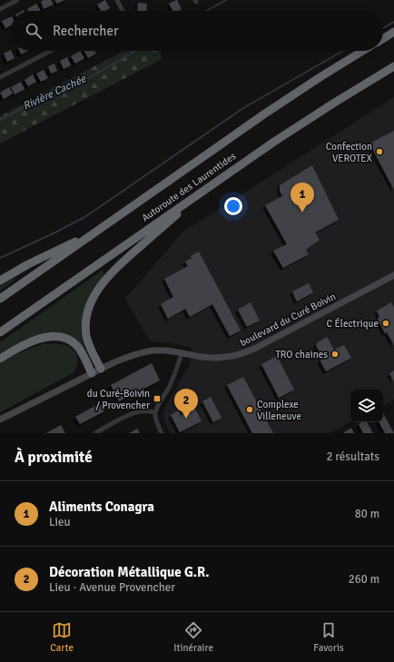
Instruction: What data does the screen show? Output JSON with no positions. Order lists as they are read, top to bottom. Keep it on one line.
{"streets":{"highway":["Autoroute des Laurentides"],"street":["boulevard du Curé Boivin"]},"water":["Rivière Cachée"],"places":{"other":["Confection VEROTEX","C Électrique","TRO chaines","Complexe Villeneuve"],"transit":["du Curé-Boivin / Provencher"]},"page":{"search":"Rechercher","pins":["1","2"],"heading":["À proximité","2 résultats"],"list":[{"mark":"1","name":"Aliments Conagra","note":"Lieu","value":"80 m"},{"mark":"2","name":"Décoration Métallique G.R.","note":"Lieu · Avenue Provencher","value":"260 m"}],"nav":["Carte","Itinéraire","Favoris"]}}
